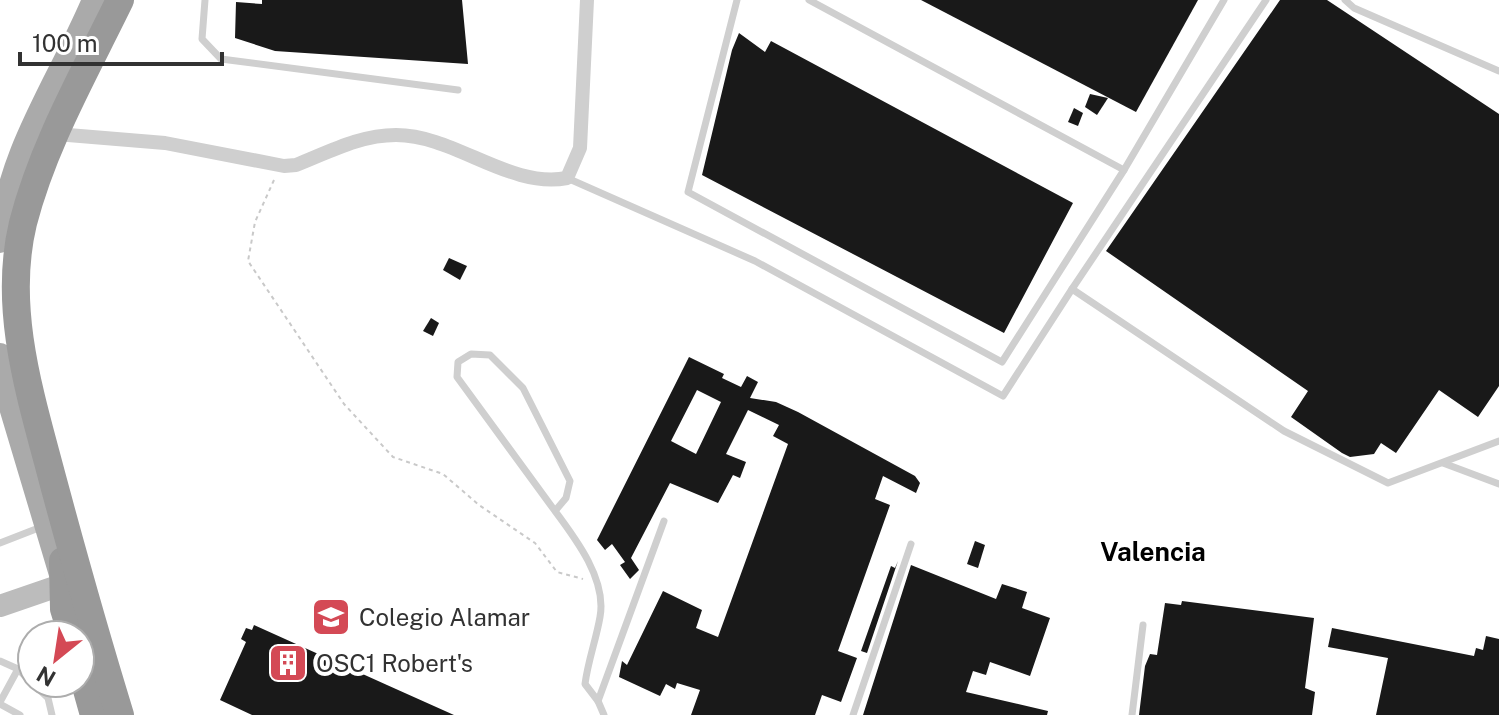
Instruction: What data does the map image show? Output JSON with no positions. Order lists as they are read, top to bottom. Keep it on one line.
{"districts":["Valencia"],"places":{"school or university":["Colegio Alamar"],"building":["OSC1 Robert's"]},"scale_bar":"100 m","north":"bottom left"}
